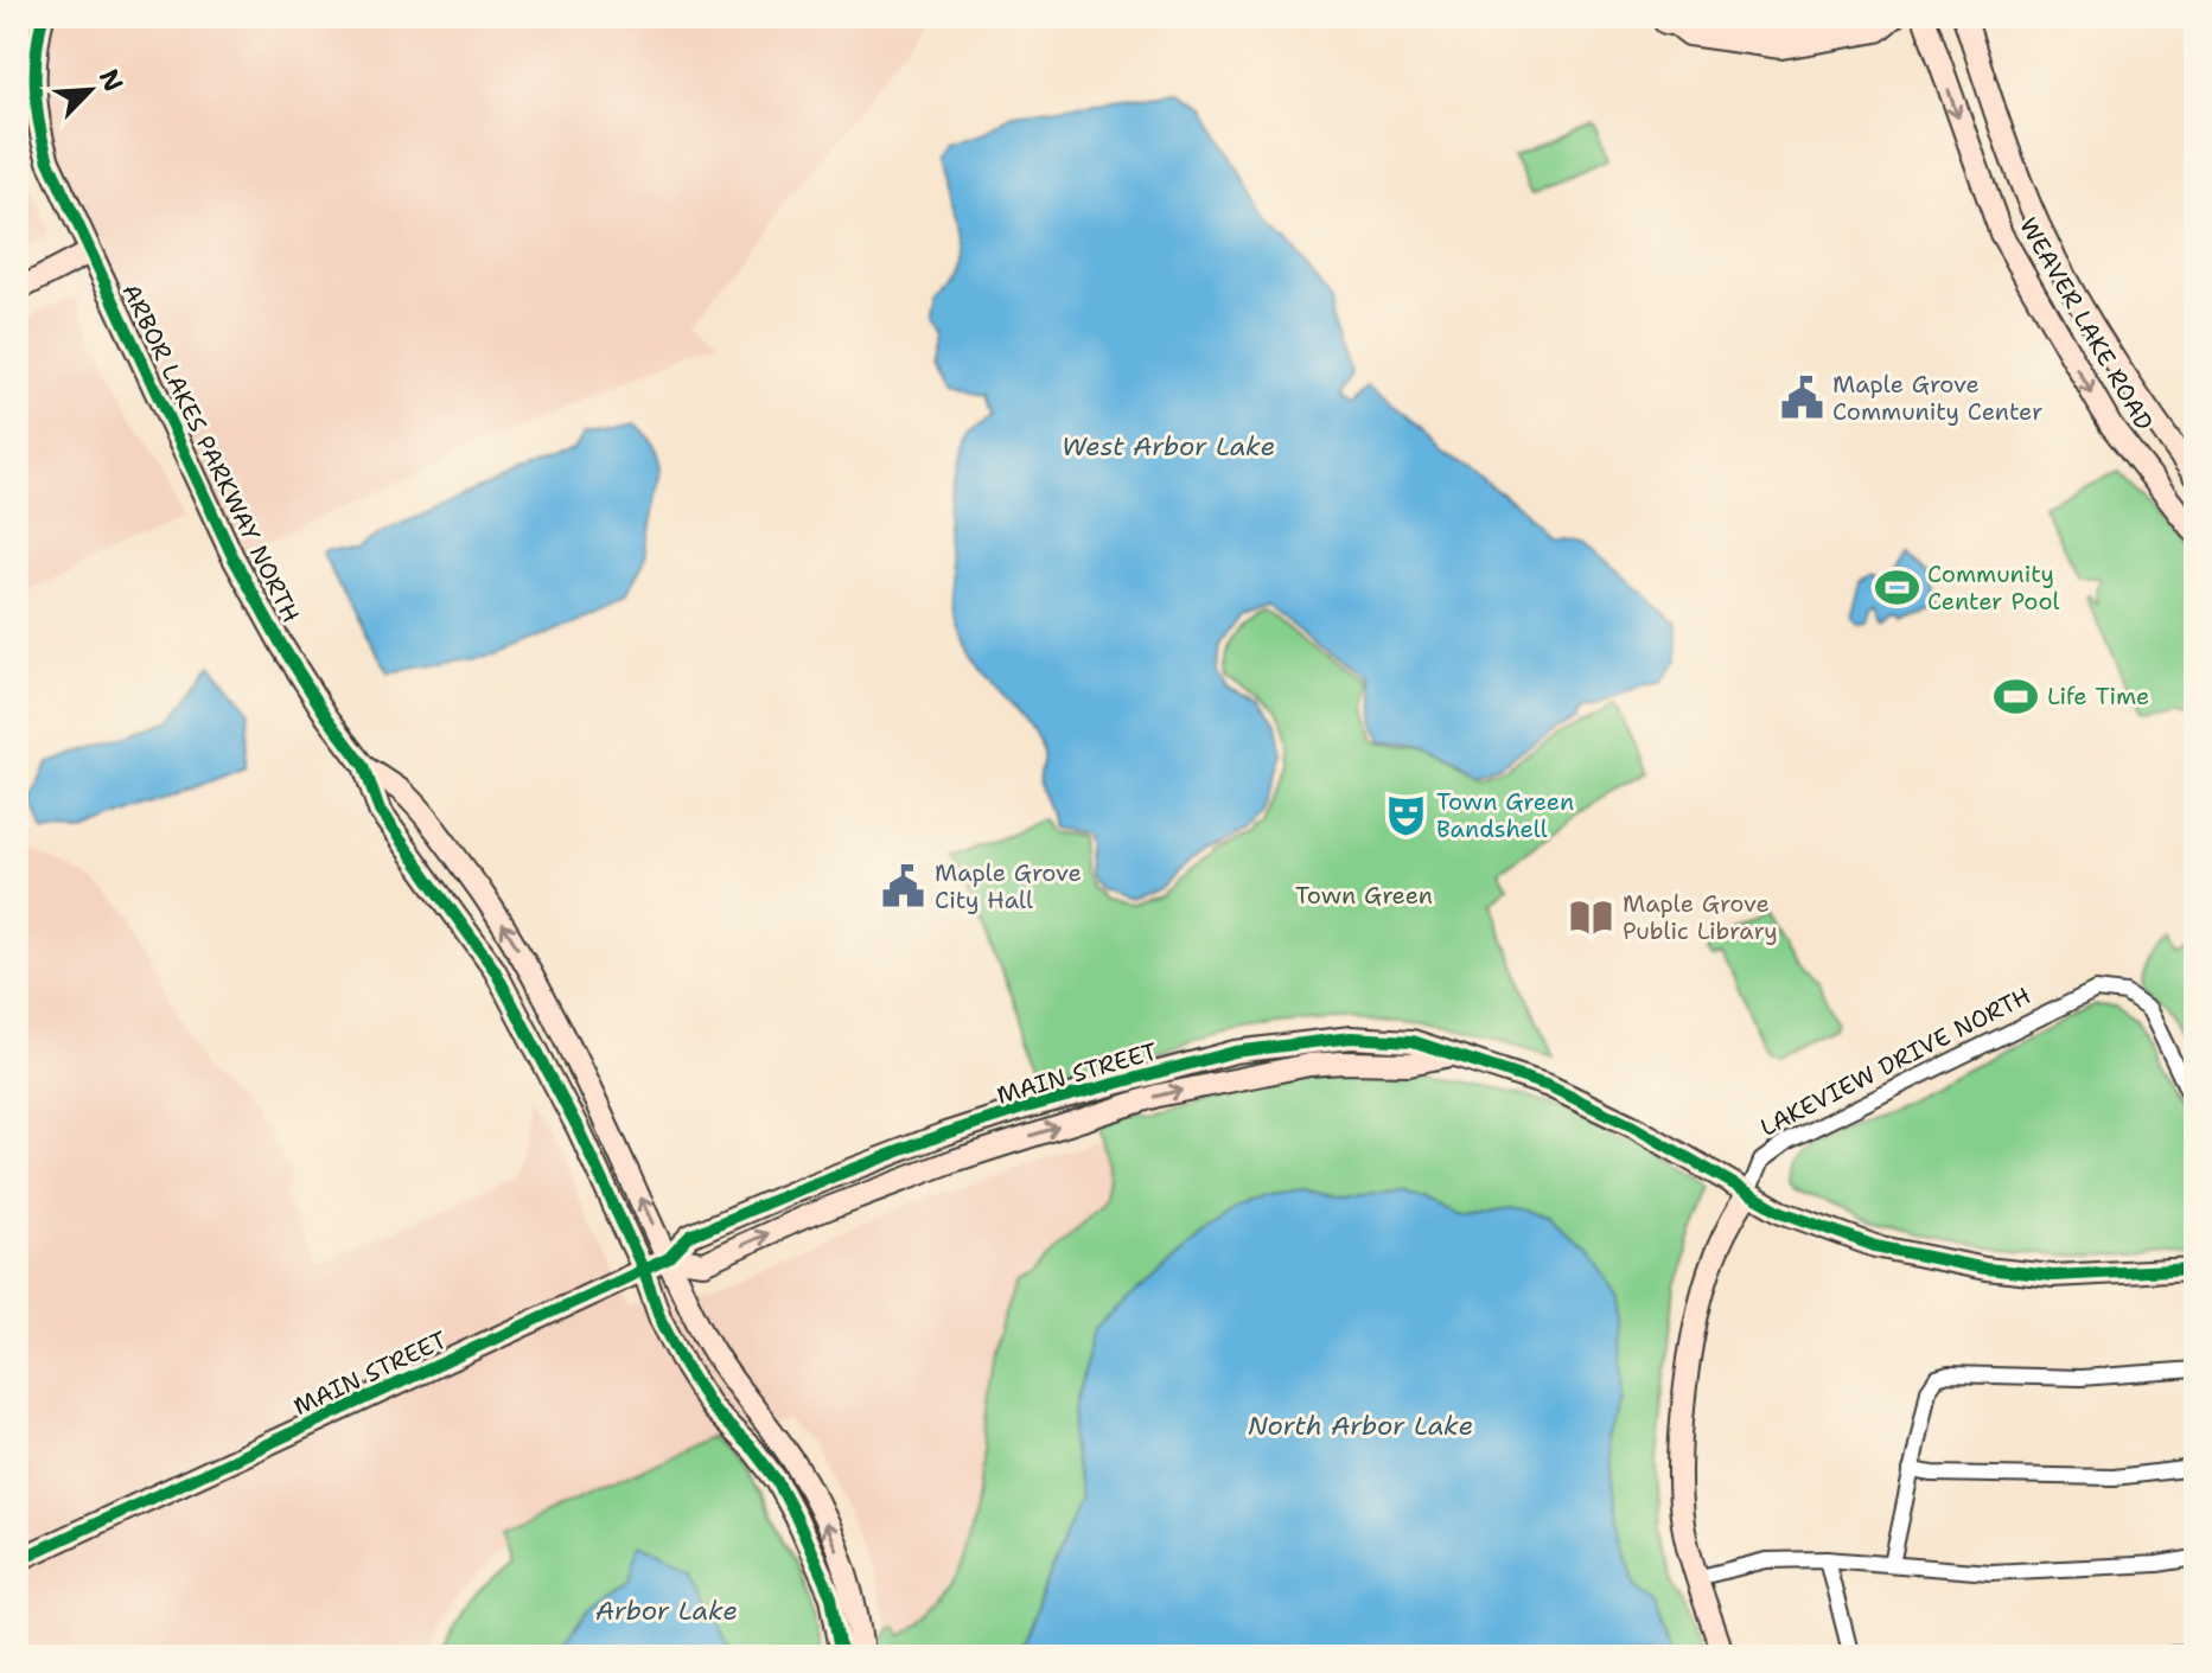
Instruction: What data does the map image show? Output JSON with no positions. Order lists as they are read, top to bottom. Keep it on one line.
{"streets":{"street":["WEAVER LAKE ROAD","ARBOR LAKES PARKWAY NORTH","LAKEVIEW DRIVE NORTH","MAIN STREET"]},"crossings":[["ARBOR LAKES PARKWAY NORTH","MAIN STREET"],["LAKEVIEW DRIVE NORTH","MAIN STREET"]],"water":["West Arbor Lake","North Arbor Lake","Arbor Lake"],"parks":["Town Green"],"places":{"public building":["Maple Grove Community Center","Maple Grove City Hall"],"sports":["Community Center Pool","Life Time"],"theatre":["Town Green Bandshell"],"library":["Maple Grove Public Library"]},"north":"top right"}
